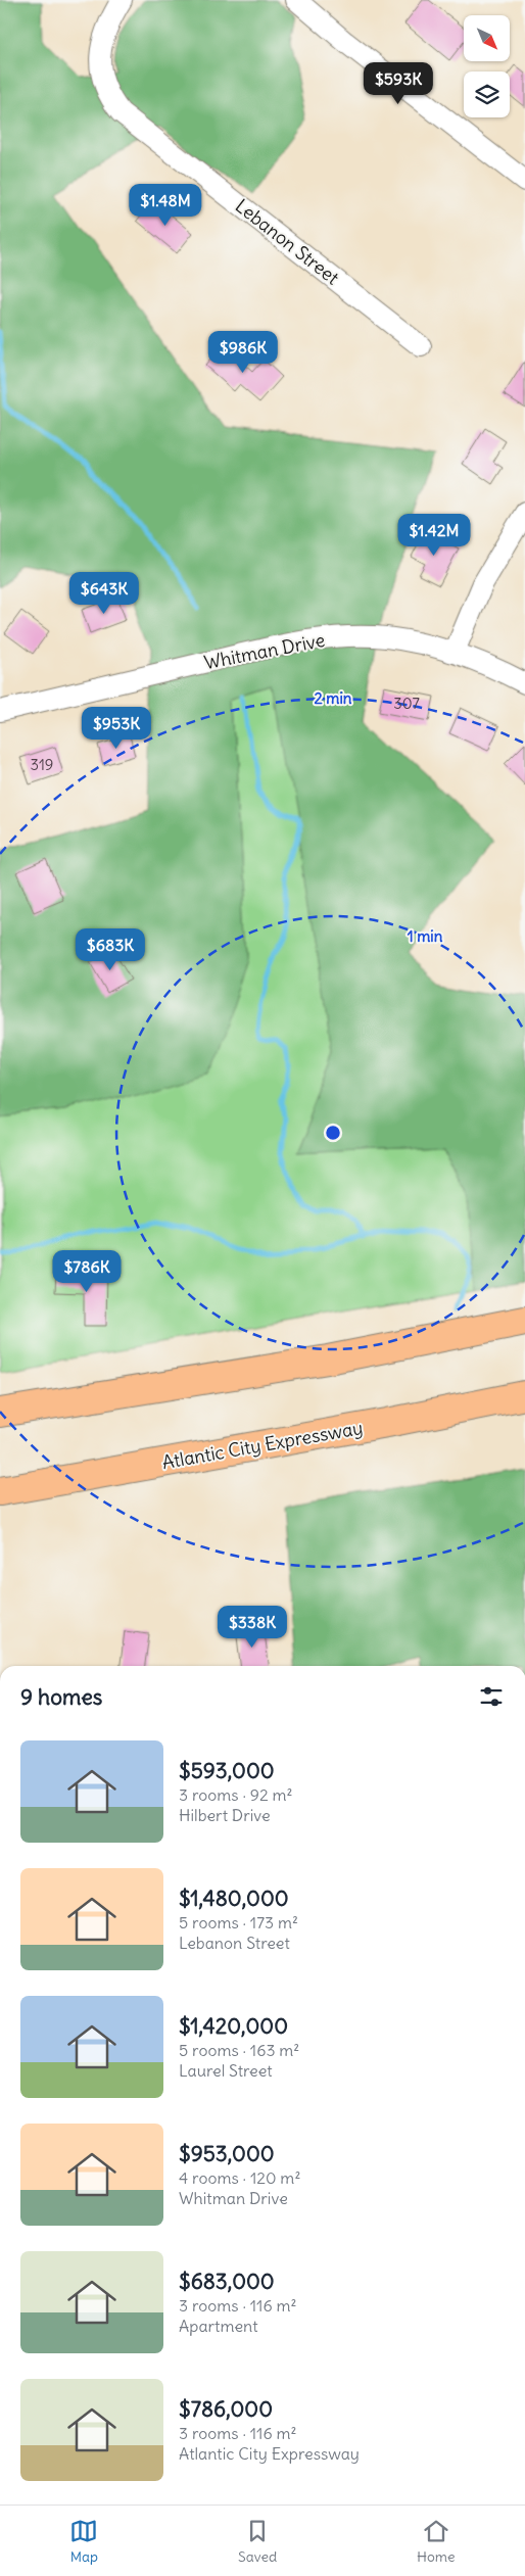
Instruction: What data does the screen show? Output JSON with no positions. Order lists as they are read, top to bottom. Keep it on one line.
{"streets":{"highway":["Atlantic City Expressway"],"street":["Lebanon Street","Whitman Drive"]},"house_numbers":["307","319"],"north":"bottom right","page":{"price":["$593K","$1.48M","$986K","$1.42M","$643K","$953K","$683K","$786K","$338K"],"heading":"9 homes","list":[{"name":"$593,000","note":"3 rooms · 92 m² · Hilbert Drive"},{"name":"$1,480,000","note":"5 rooms · 173 m² · Lebanon Street"},{"name":"$1,420,000","note":"5 rooms · 163 m² · Laurel Street"},{"name":"$953,000","note":"4 rooms · 120 m² · Whitman Drive"},{"name":"$683,000","note":"3 rooms · 116 m² · Apartment"},{"name":"$786,000","note":"3 rooms · 116 m² · Atlantic City Expressway"}],"tabs":["Map","Saved","Home"]},"rings":["2 min","1 min"]}
